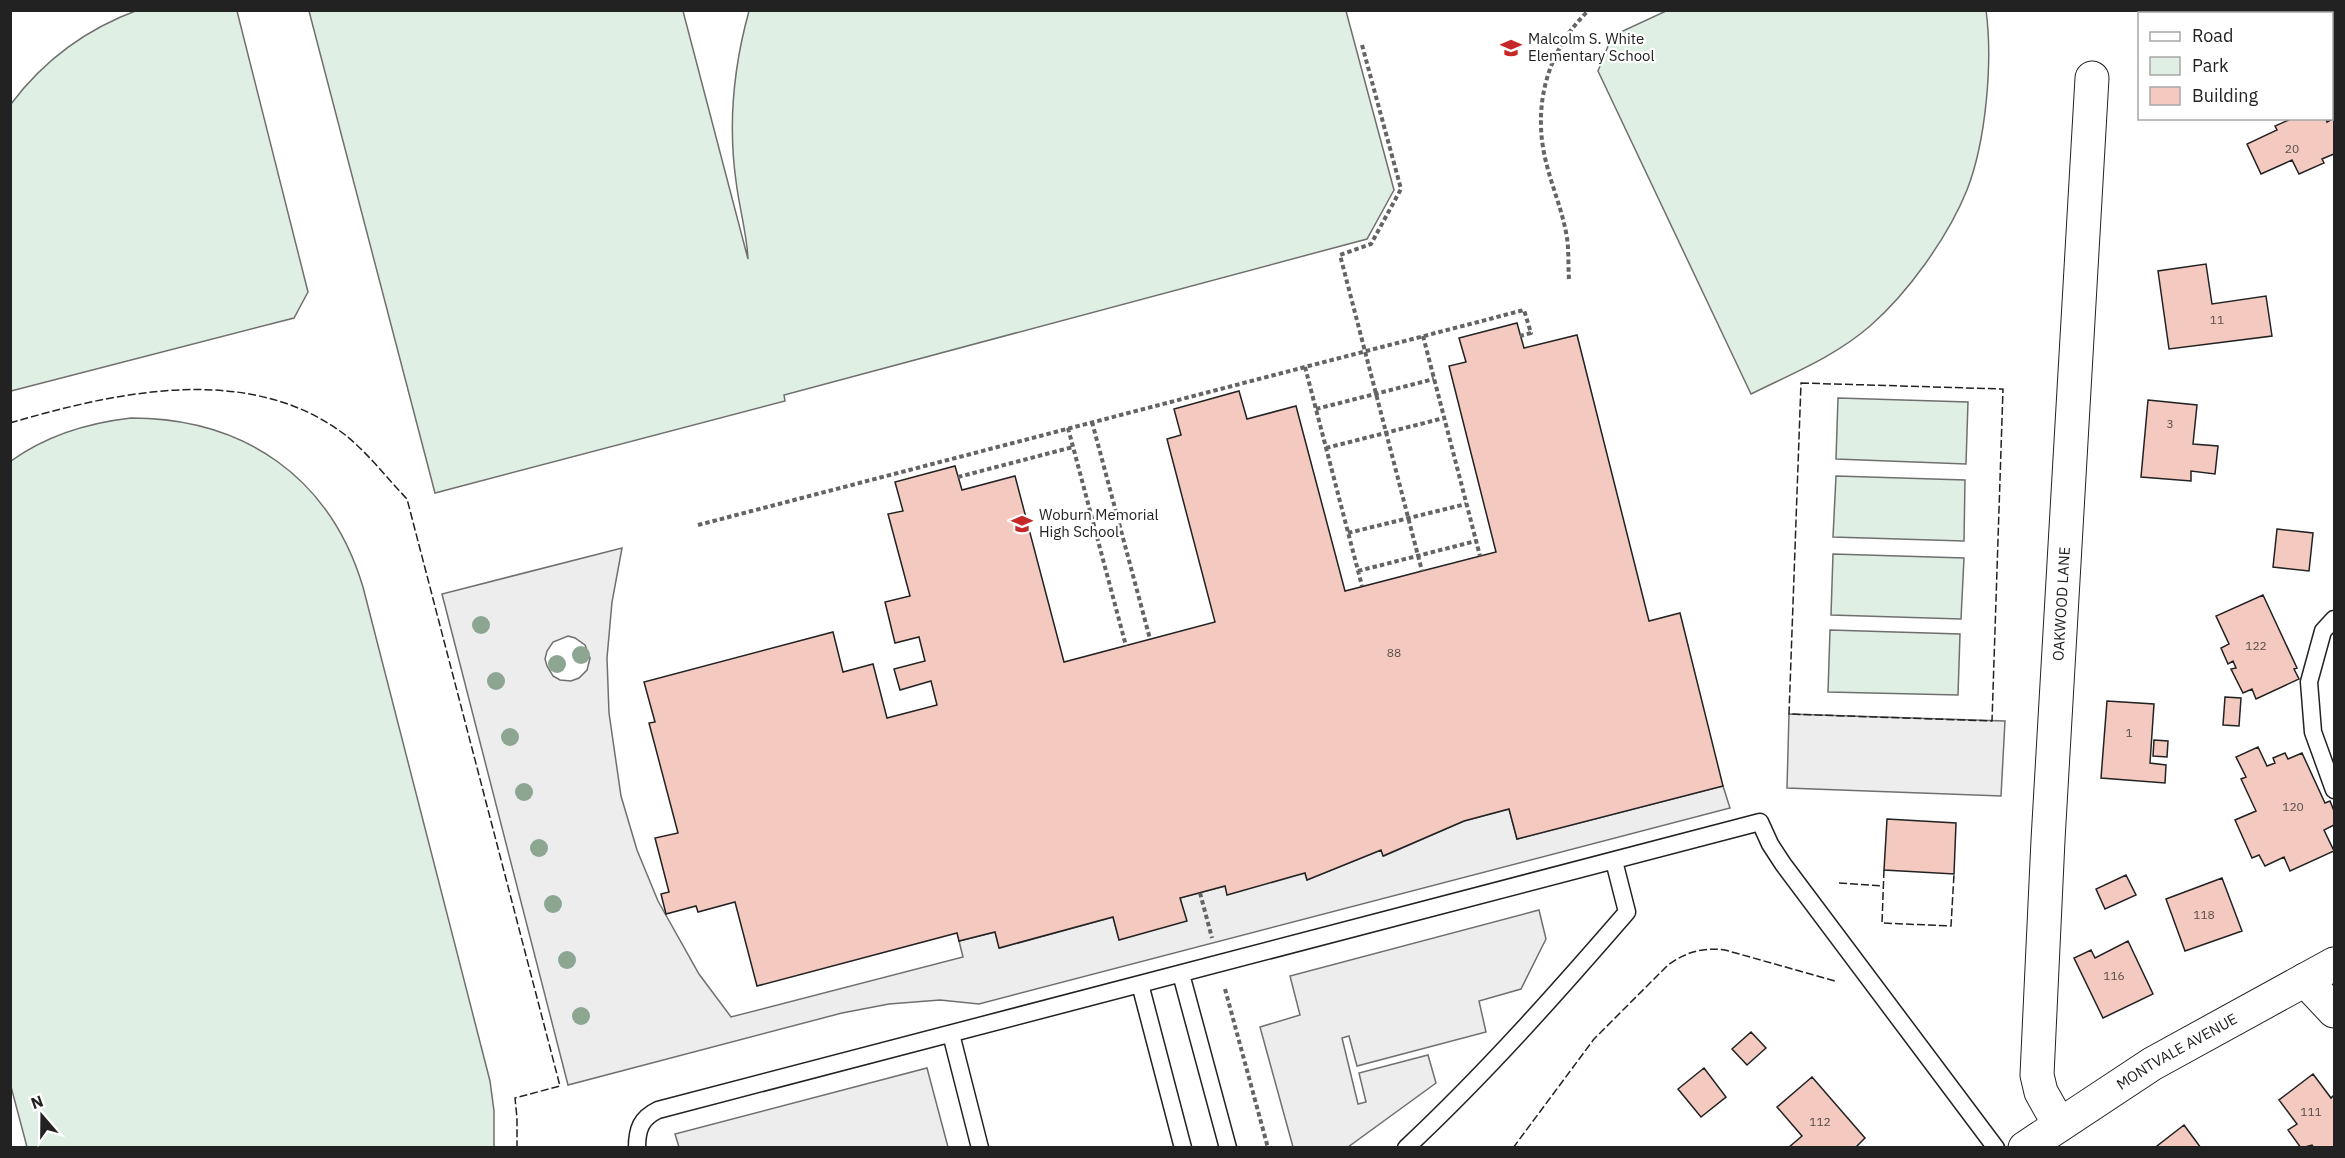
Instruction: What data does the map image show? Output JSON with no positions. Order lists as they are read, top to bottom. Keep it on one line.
{"streets":{"street":["OAKWOOD LANE","MONTVALE AVENUE"]},"crossings":[["OAKWOOD LANE","MONTVALE AVENUE"]],"places":{"school or university":["Malcolm S. White Elementary School","Woburn Memorial High School"]},"house_numbers":["20","11","3","122","88","1","120","118","116","111","112"],"legend":["Road","Park","Building"],"north":"top"}
